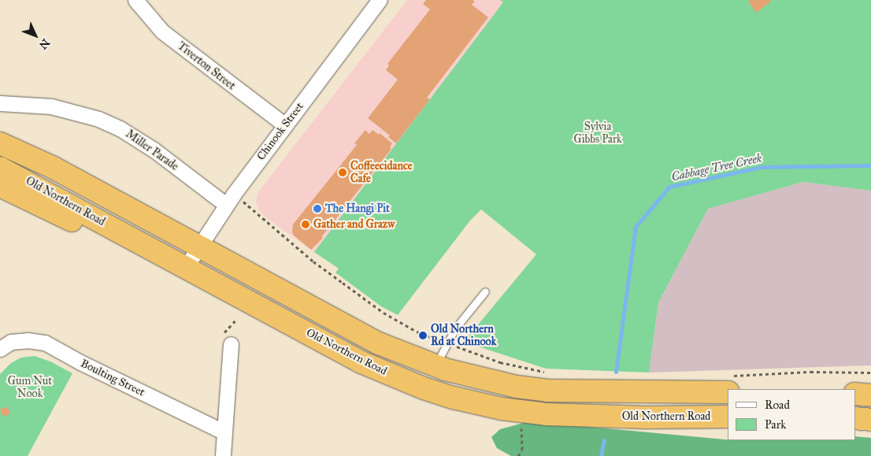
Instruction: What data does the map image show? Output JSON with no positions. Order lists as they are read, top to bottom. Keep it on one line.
{"streets":{"highway":["Old Northern Road"],"street":["Tiverton Street","Chinook Street","Miller Parade","Boulting Street"]},"crossings":[["Tiverton Street","Chinook Street"],["Chinook Street","Miller Parade"],["Chinook Street","Old Northern Road"]],"water":["Cabbage Tree Creek"],"parks":["Sylvia Gibbs Park","Gum Nut Nook"],"places":["Coffeecidance Cafe","The Hangi Pit","Gather and Grazw","Old Northern Rd at Chinook"],"legend":["Road","Park"],"north":"bottom right"}
